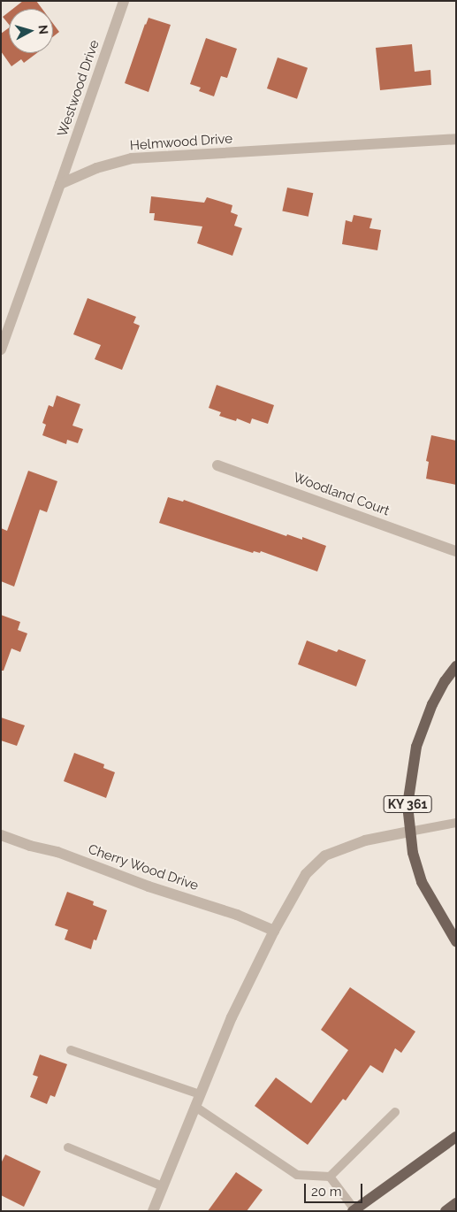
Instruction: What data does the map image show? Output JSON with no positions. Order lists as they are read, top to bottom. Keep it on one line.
{"streets":{"main road":["KY 361"],"street":["Westwood Drive","Helmwood Drive","Woodland Court","Cherry Wood Drive"]},"crossings":[["Westwood Drive","Helmwood Drive"]],"scale_bar":"20 m","north":"right"}
